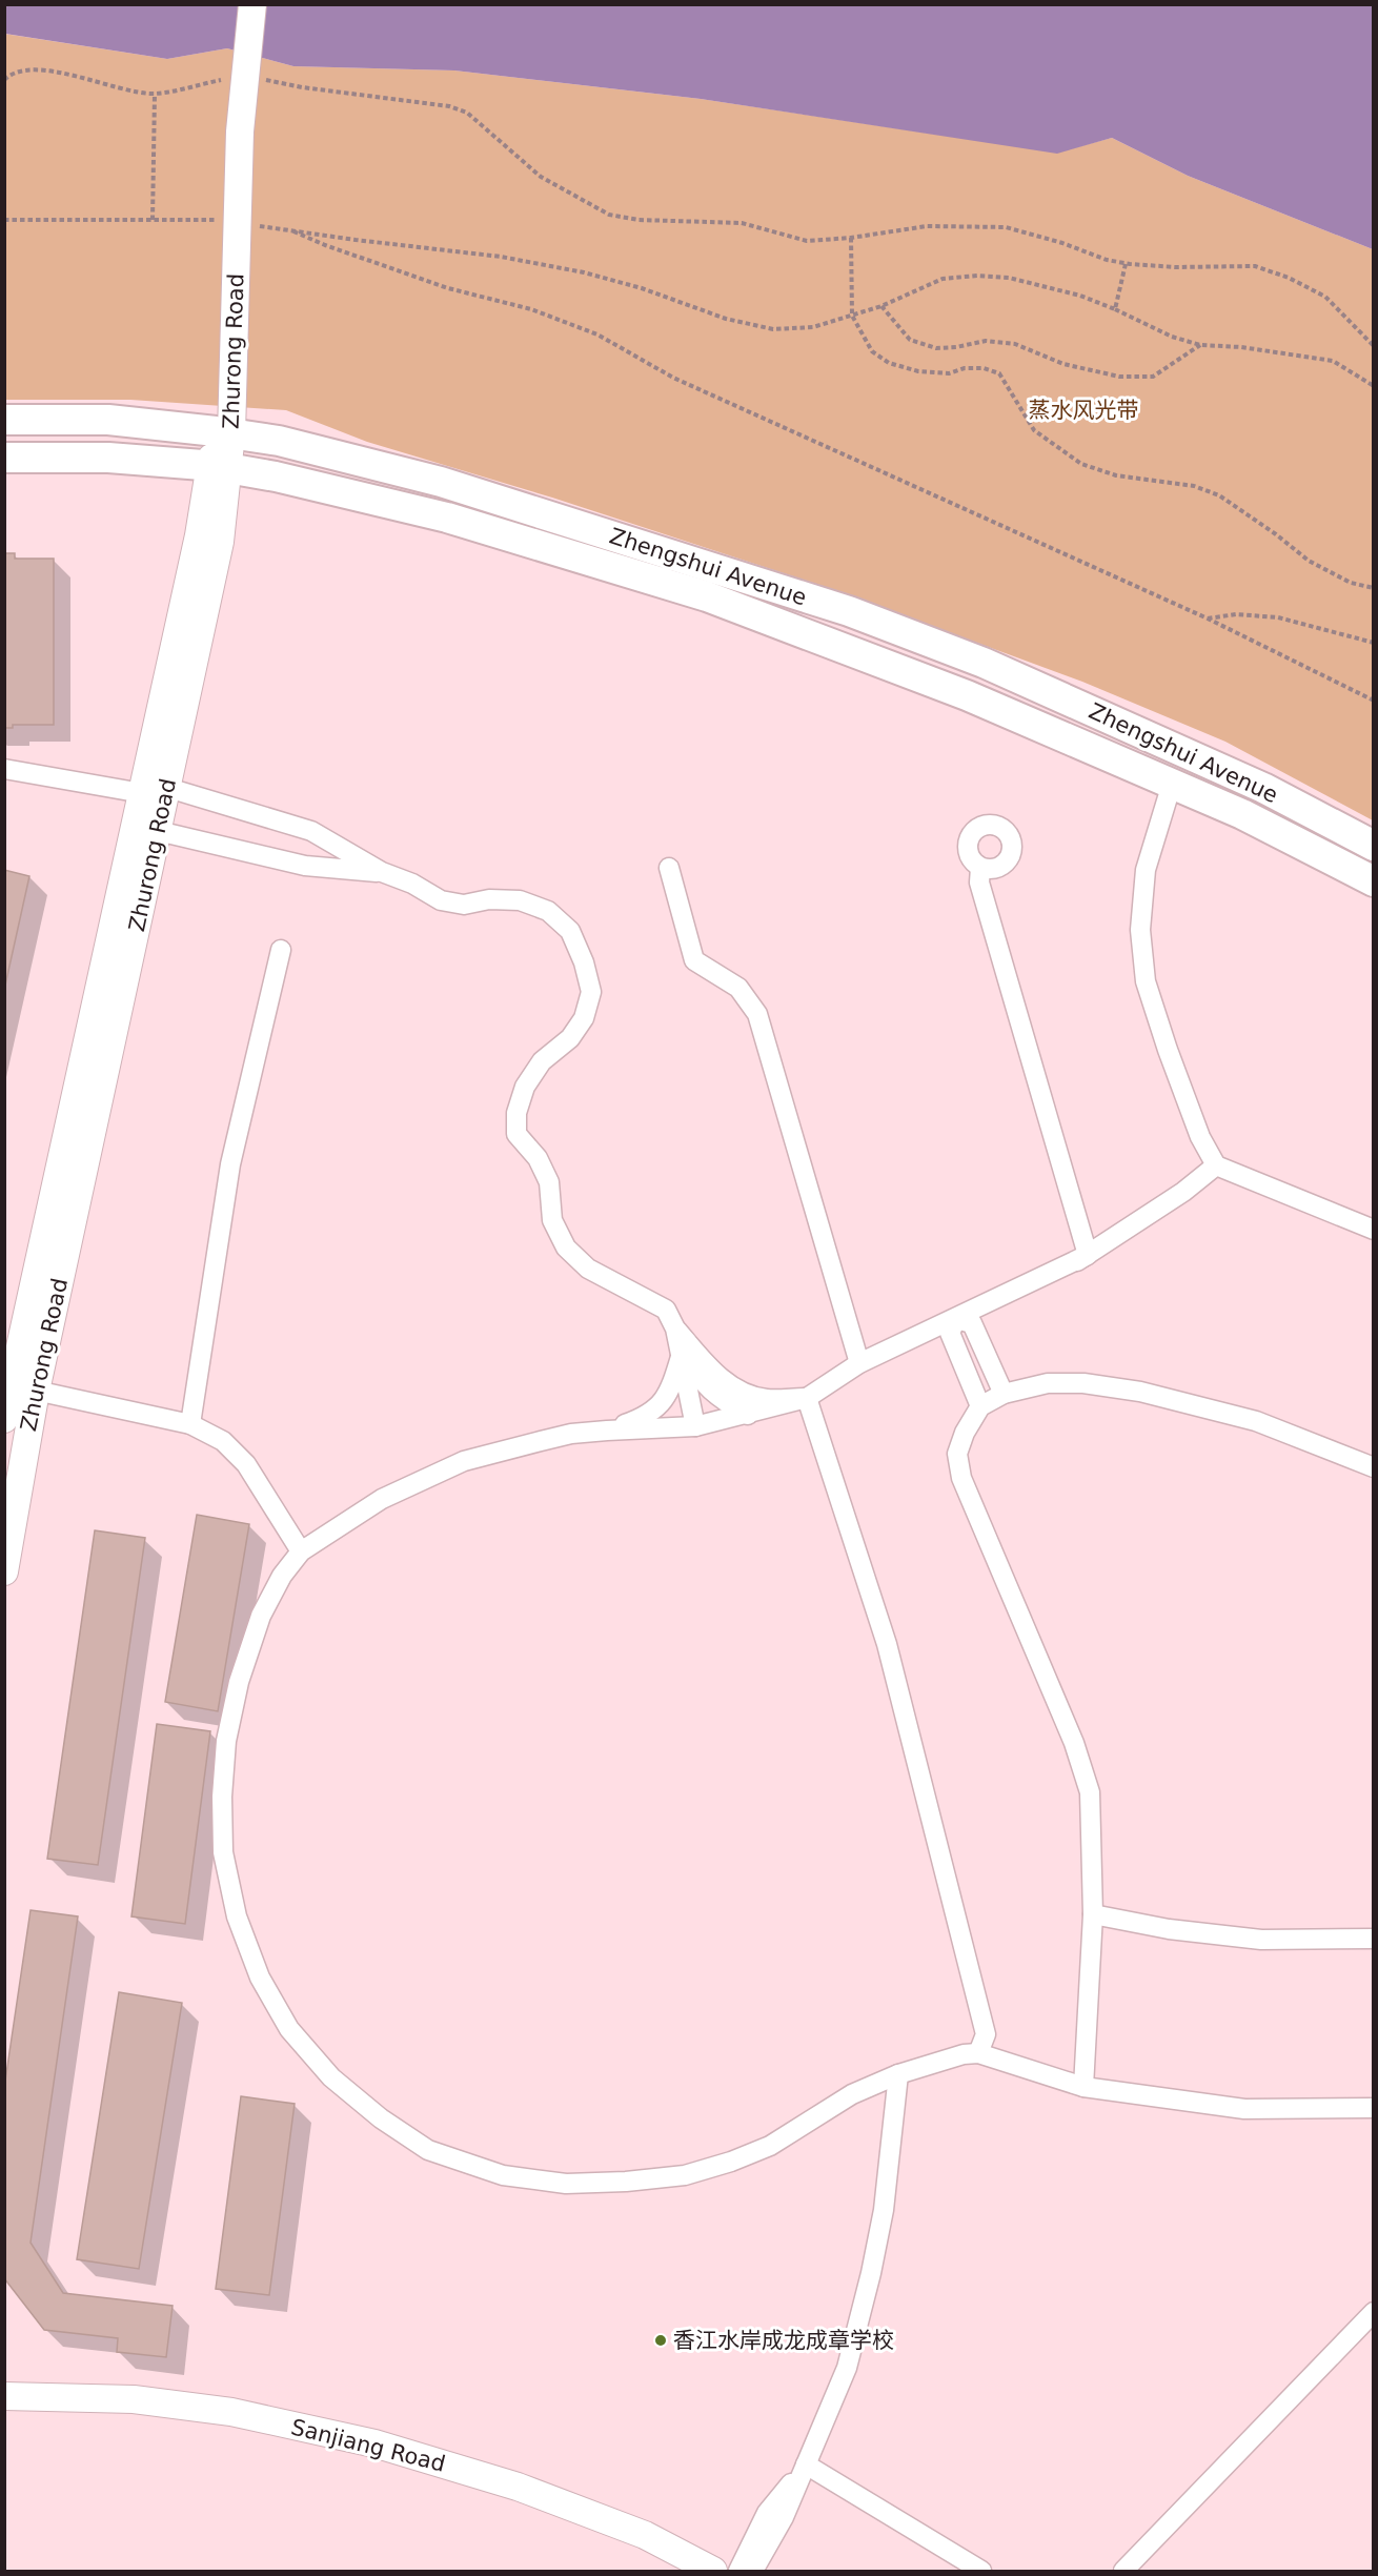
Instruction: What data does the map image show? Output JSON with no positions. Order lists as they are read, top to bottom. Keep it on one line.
{"streets":{"main road":["Zhurong Road","Zhengshui Avenue","Sanjiang Road"]},"crossings":[["Zhurong Road","Zhengshui Avenue"]],"parks":["蒸水风光带"],"places":["香江水岸成龙成章学校"]}
